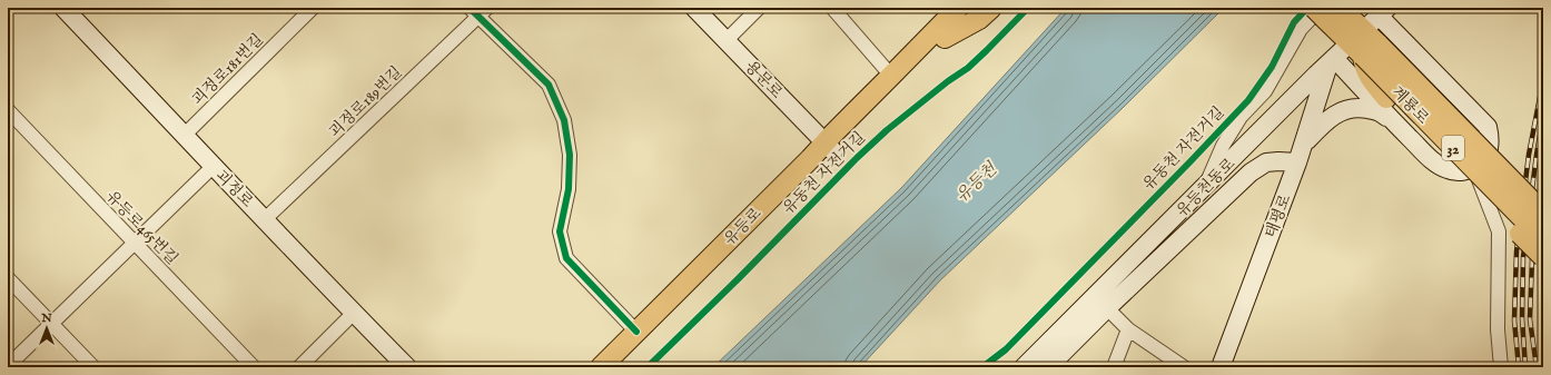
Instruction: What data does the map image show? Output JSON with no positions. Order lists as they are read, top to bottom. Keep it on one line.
{"streets":{"main road":["용문로","계룡로","32","유등천동로","괴정로","태평로","유등로"],"street":["괴정로181번길","괴정로189번길","유등로465번길"],"cycle path":["유동천 자전거길"]},"crossings":[["괴정로181번길","괴정로"],["용문로","유등로"],["괴정로189번길","괴정로"],["계룡로","유등천동로"],["유등천동로","태평로"]],"water":["유등천"],"north":"top"}
